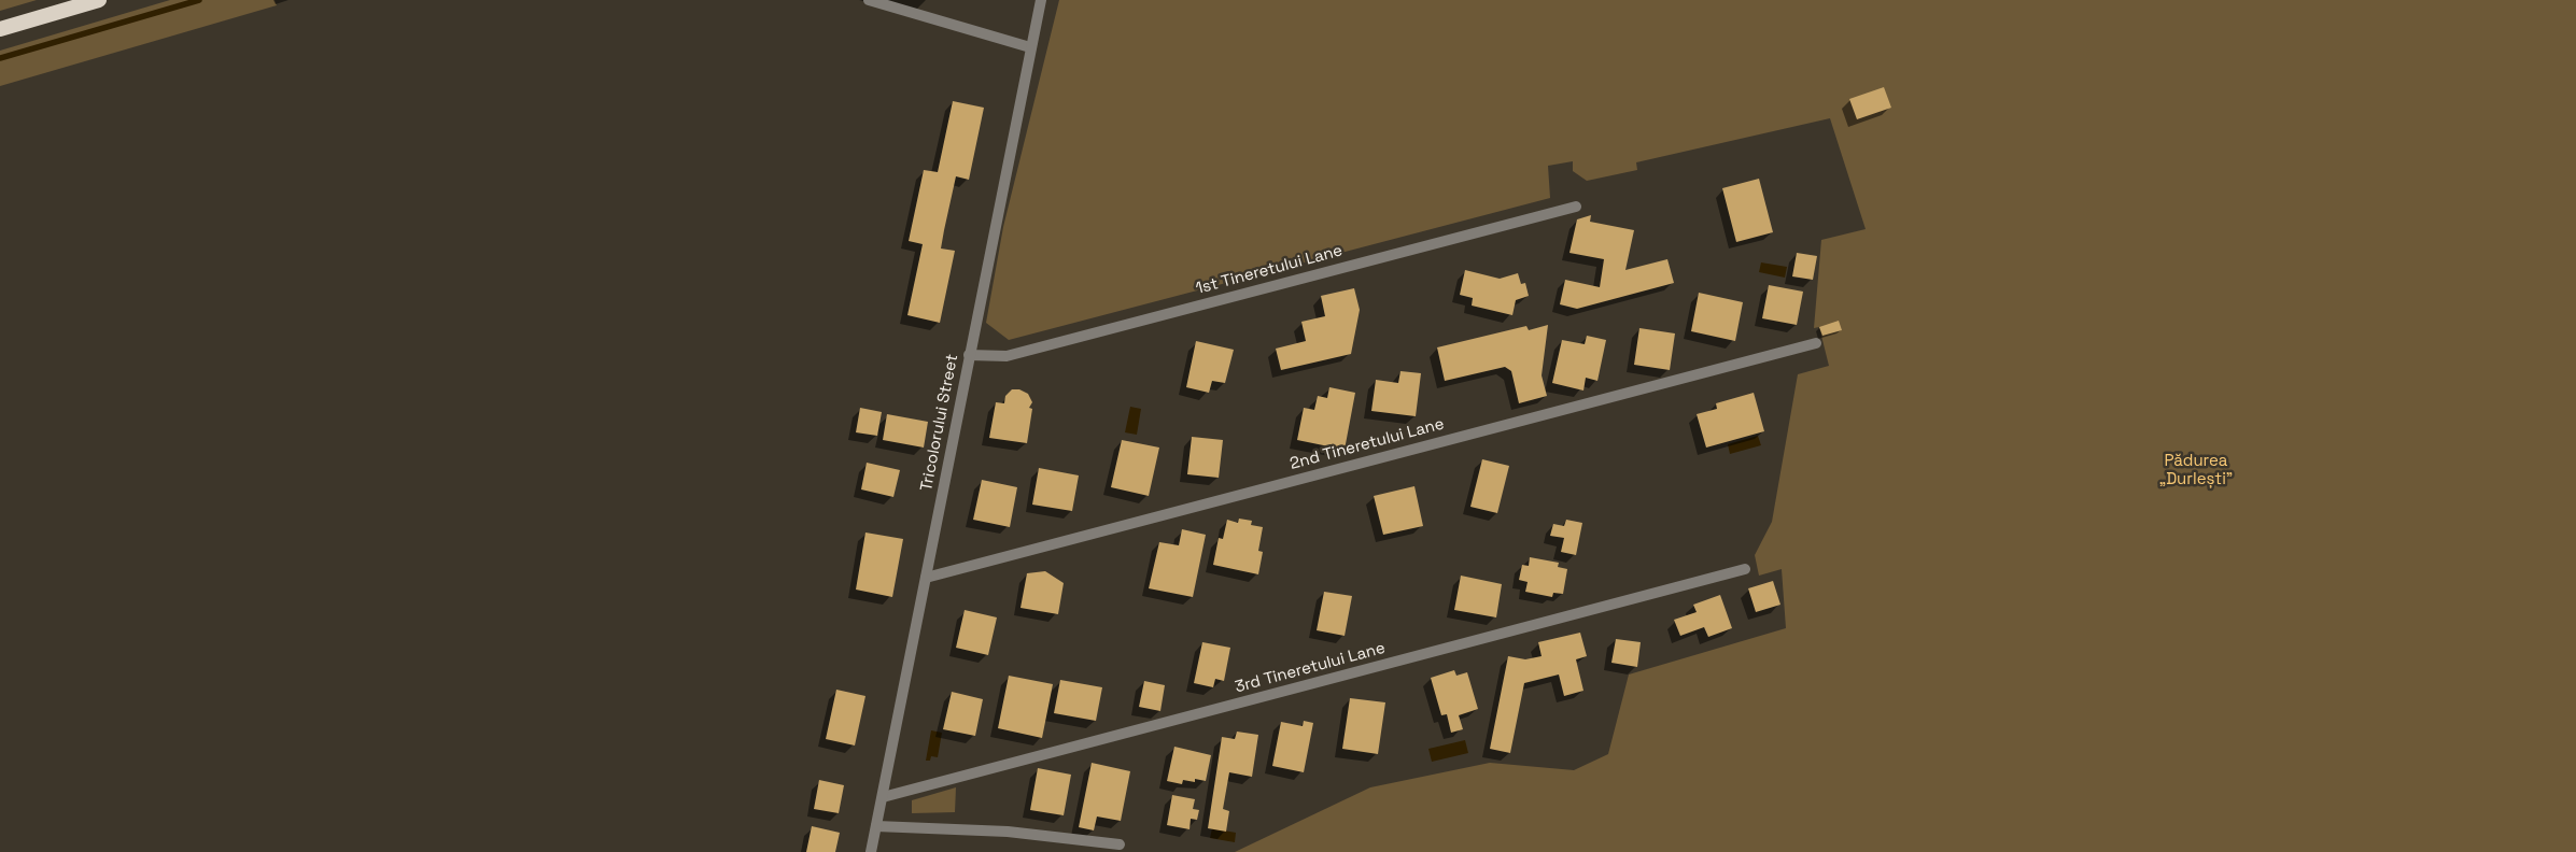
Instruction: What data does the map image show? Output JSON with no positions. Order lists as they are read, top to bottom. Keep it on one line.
{"streets":{"street":["1st Tineretului Lane","Tricolorului Street","2nd Tineretului Lane","3rd Tineretului Lane"]},"crossings":[["1st Tineretului Lane","Tricolorului Street"],["Tricolorului Street","2nd Tineretului Lane"],["Tricolorului Street","3rd Tineretului Lane"]],"parks":["Pădurea „Durlești”"]}
